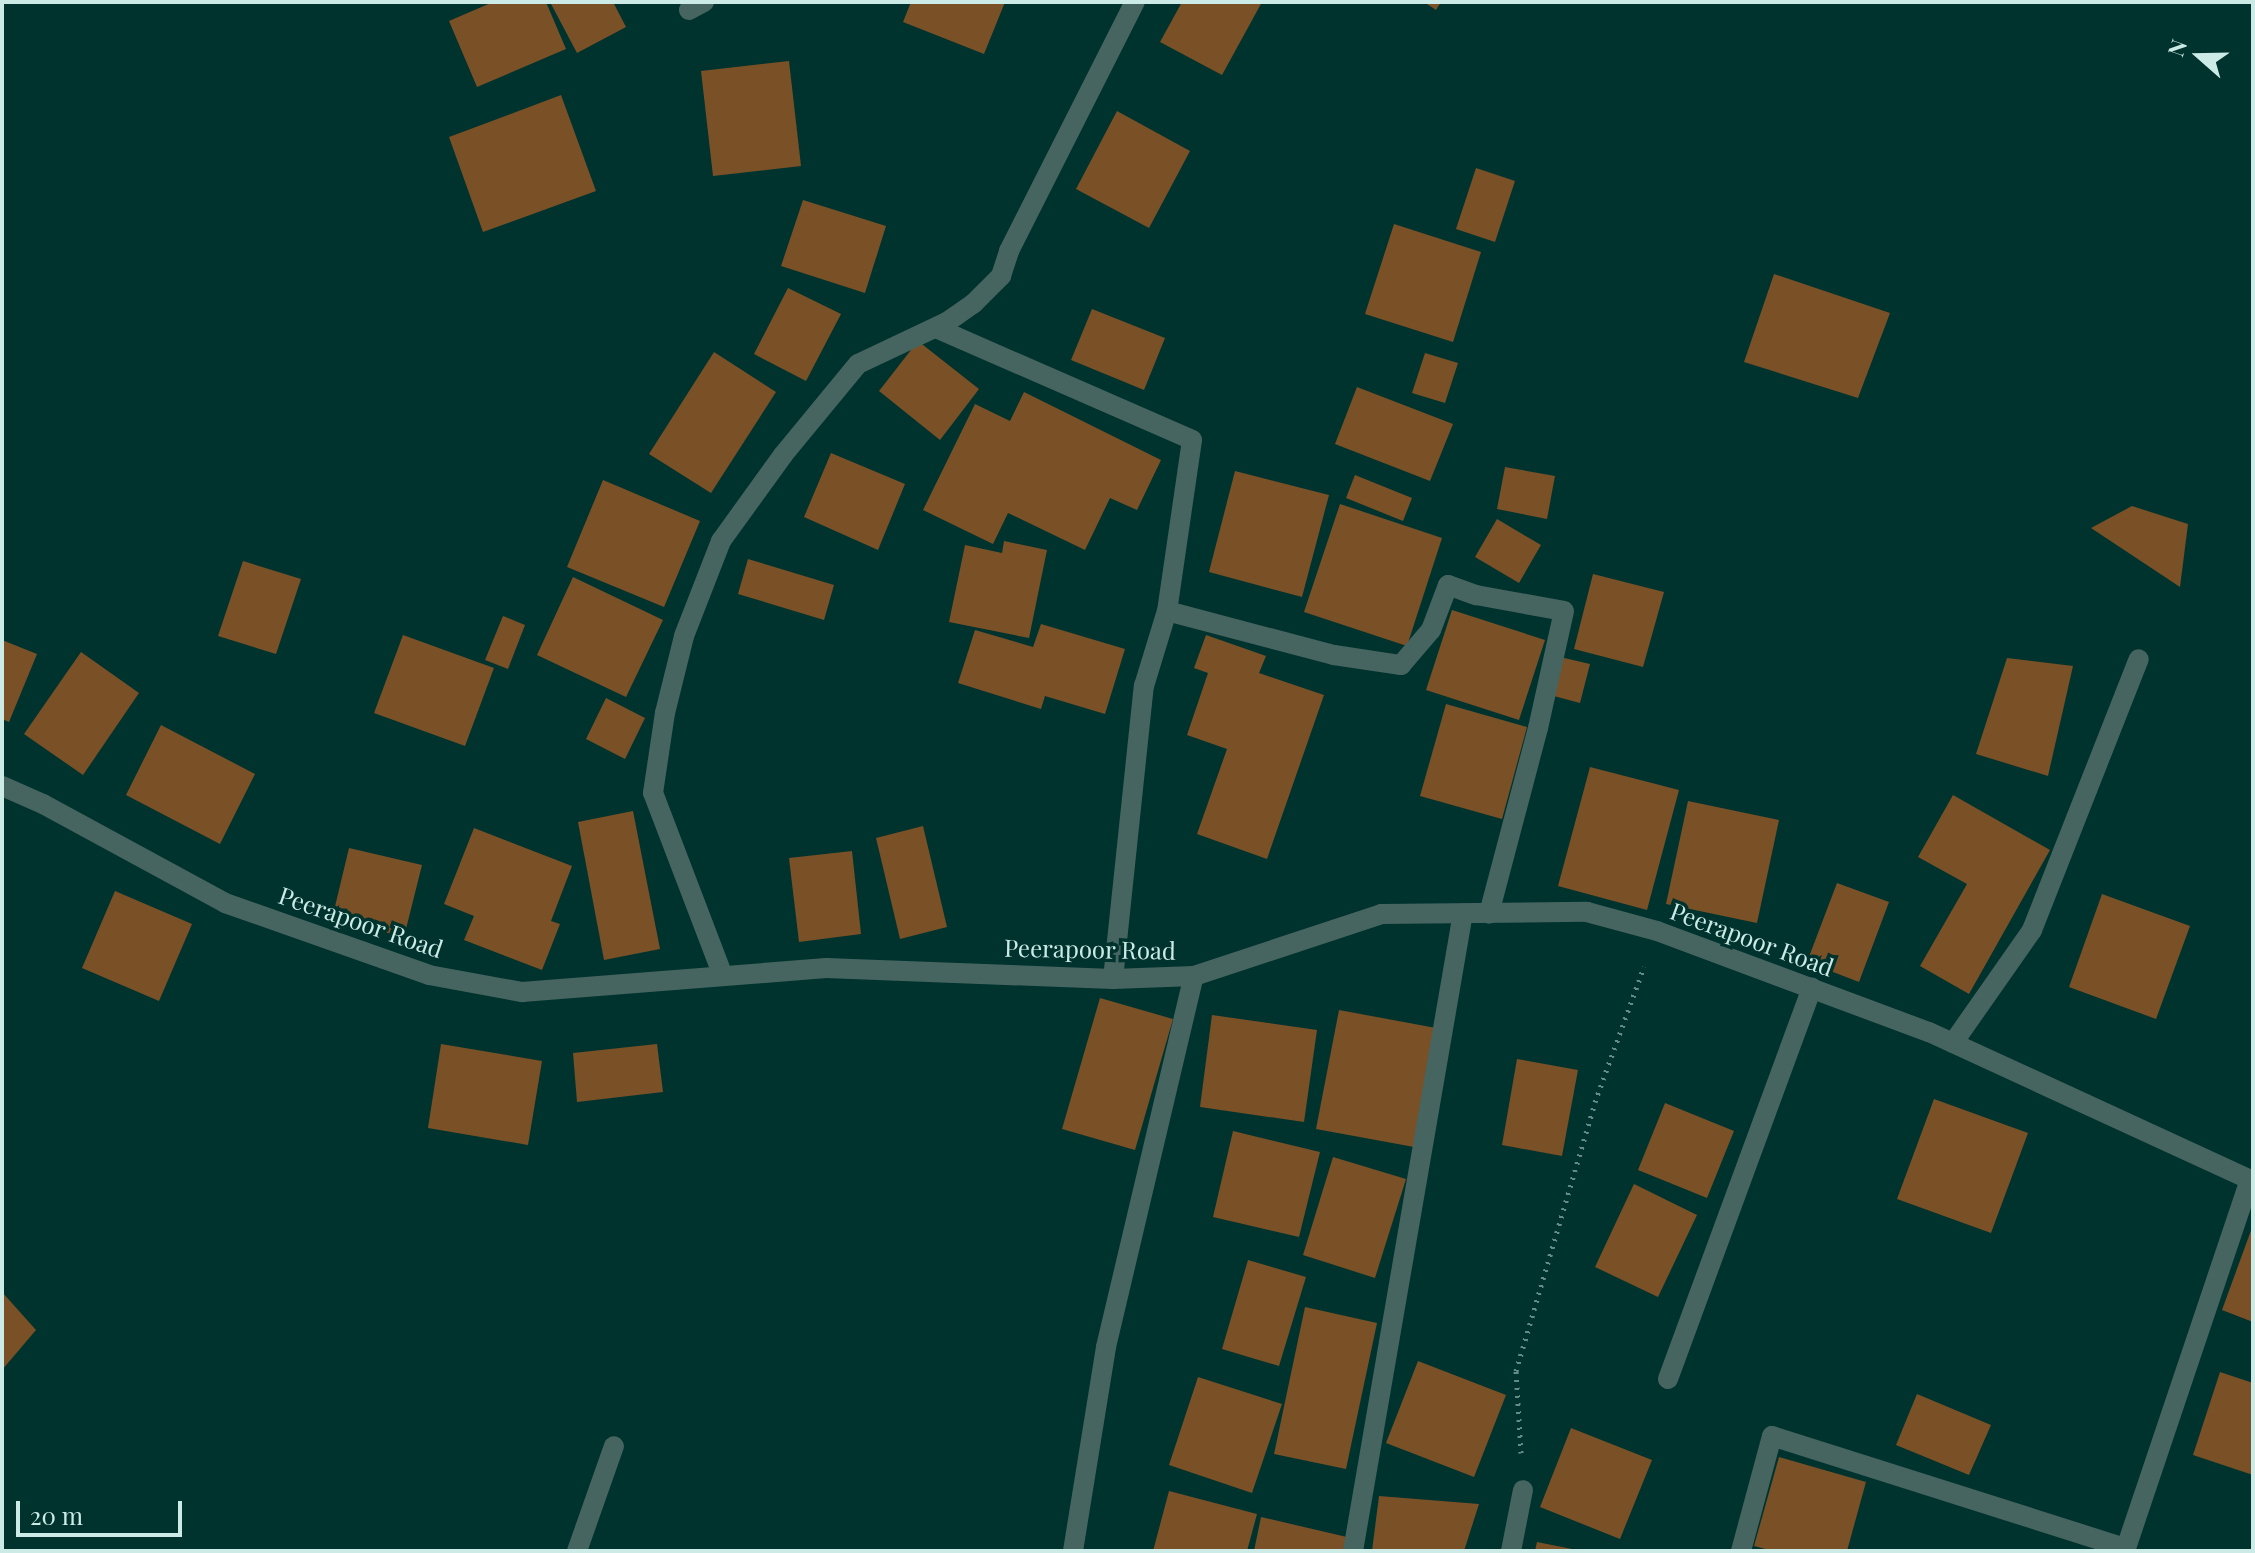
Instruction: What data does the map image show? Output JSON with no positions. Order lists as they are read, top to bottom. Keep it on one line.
{"streets":{"street":["Peerapoor Road"]},"scale_bar":"20 m","north":"left"}
